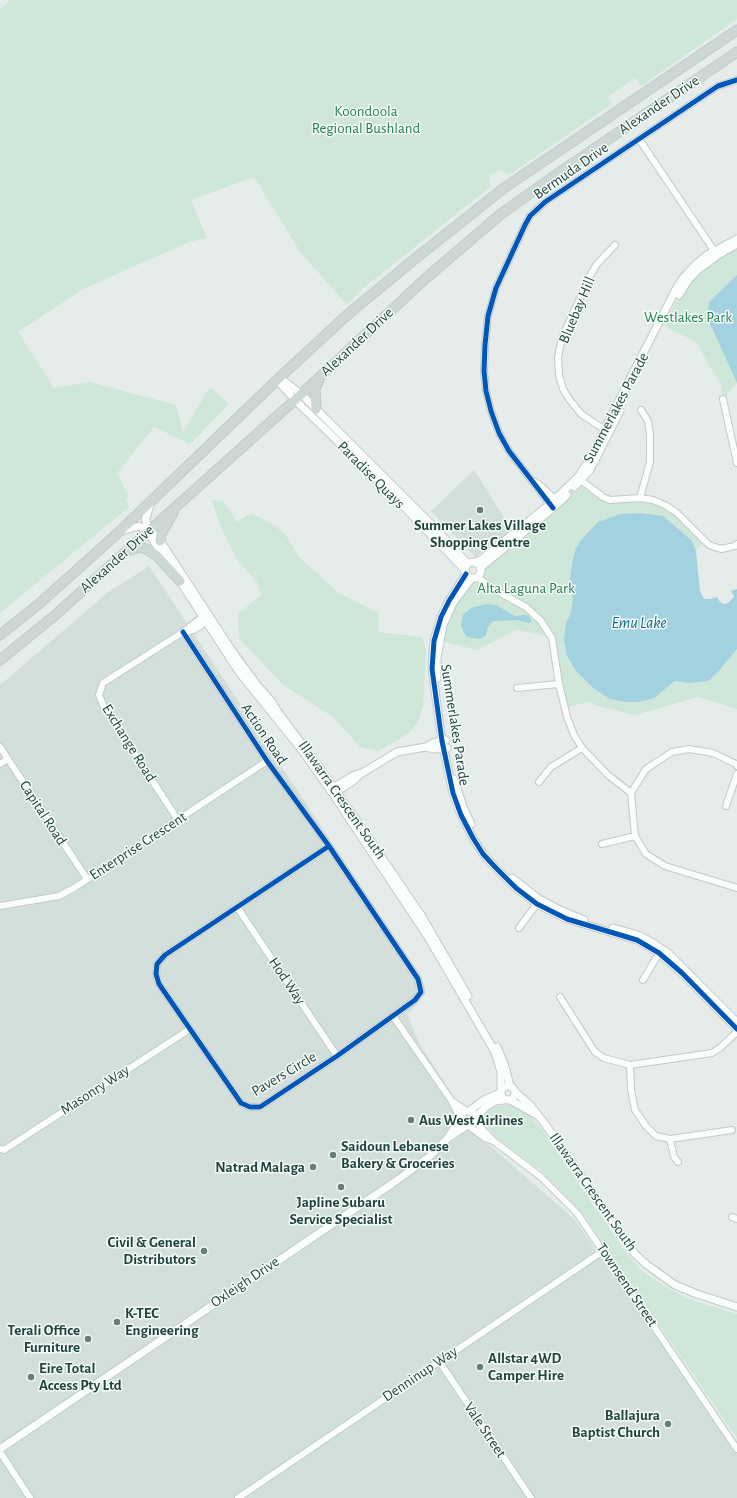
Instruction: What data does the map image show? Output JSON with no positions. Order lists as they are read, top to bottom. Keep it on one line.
{"streets":{"main road":["Alexander Drive"],"street":["Bermuda Drive","Bluebay Hill","Summerlakes Parade","Paradise Quays","Action Road","Exchange Road","Illawarra Crescent South","Capital Road","Enterprise Crescent","Hod Way","Pavers Circle","Masonry Way","Oxleigh Drive","Townsend Street","Denninup Way","Vale Street"]},"crossings":[["Alexander Drive","Paradise Quays"],["Alexander Drive","Illawarra Crescent South"],["Bermuda Drive","Summerlakes Parade"],["Bluebay Hill","Summerlakes Parade"],["Summerlakes Parade","Paradise Quays"],["Action Road","Exchange Road"],["Action Road","Enterprise Crescent"],["Action Road","Pavers Circle"],["Exchange Road","Illawarra Crescent South"],["Exchange Road","Enterprise Crescent"],["Capital Road","Enterprise Crescent"],["Hod Way","Pavers Circle"],["Pavers Circle","Masonry Way"],["Oxleigh Drive","Townsend Street"],["Townsend Street","Denninup Way"],["Denninup Way","Vale Street"]],"water":["Emu Lake"],"parks":["Koondoola Regional Bushland","Westlakes Park","Alta Laguna Park"],"places":["Summer Lakes Village Shopping Centre","Aus West Airlines","Saidoun Lebanese Bakery & Groceries","Natrad Malaga","Japline Subaru Service Specialist","Civil & General Distributors","K-TEC Engineering","Terali Office Furniture","Allstar 4WD Camper Hire","Eire Total Access Pty Ltd","Ballajura Baptist Church"]}
